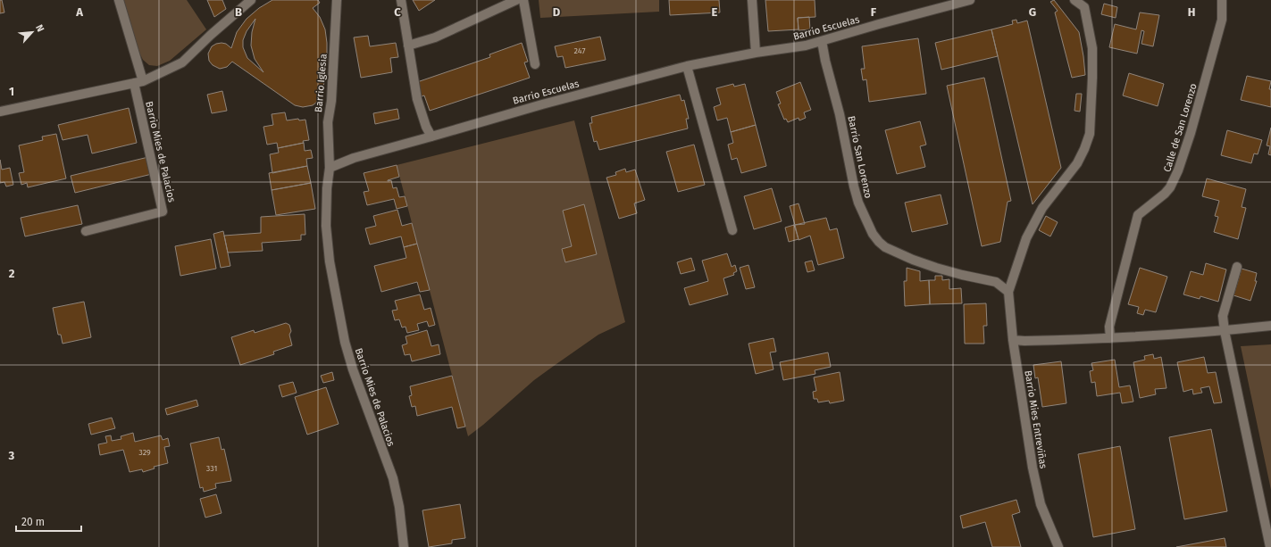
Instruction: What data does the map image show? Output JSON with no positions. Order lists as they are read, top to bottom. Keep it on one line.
{"streets":{"street":["Barrio Escuelas","Barrio Iglesia","Calle de San Lorenzo","Barrio Mies de Palacios","Barrio San Lorenzo","Barrio Mies Entreviñas"]},"crossings":[["Barrio Escuelas","Barrio Iglesia"],["Barrio Escuelas","Barrio Mies de Palacios"],["Barrio Escuelas","Barrio San Lorenzo"],["Barrio Iglesia","Barrio Mies de Palacios"],["Barrio San Lorenzo","Barrio Mies Entreviñas"]],"house_numbers":["247","329","331"],"scale_bar":"20 m","north":"top right","grid":{"columns":["A","B","C","D","E","F","G","H"],"rows":["1","2","3"]}}
